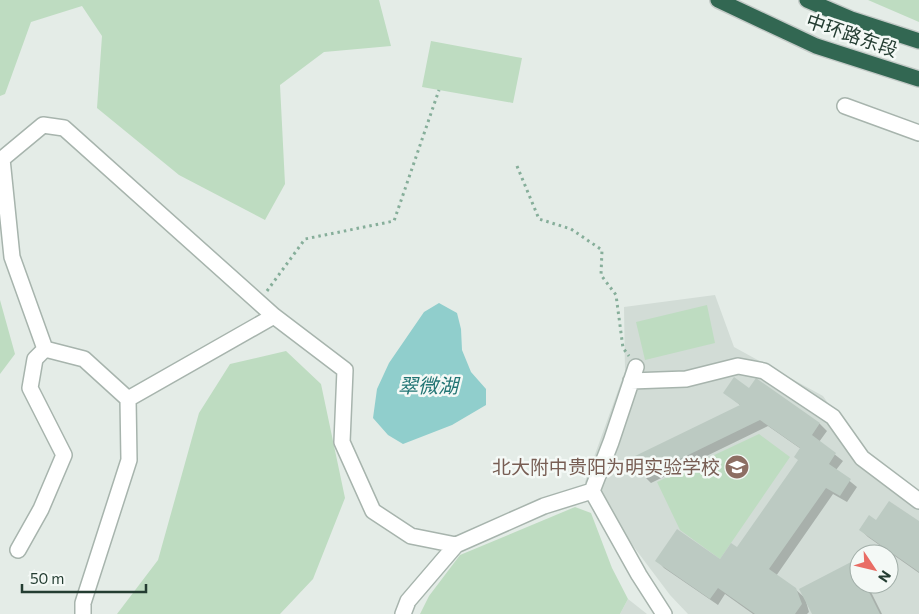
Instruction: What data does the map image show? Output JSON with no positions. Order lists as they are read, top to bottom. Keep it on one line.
{"streets":{"highway":["中环路东段"]},"water":["翠微湖"],"places":{"school or university":["北大附中贵阳为明实验学校"]},"scale_bar":"50 m","north":"bottom right"}
